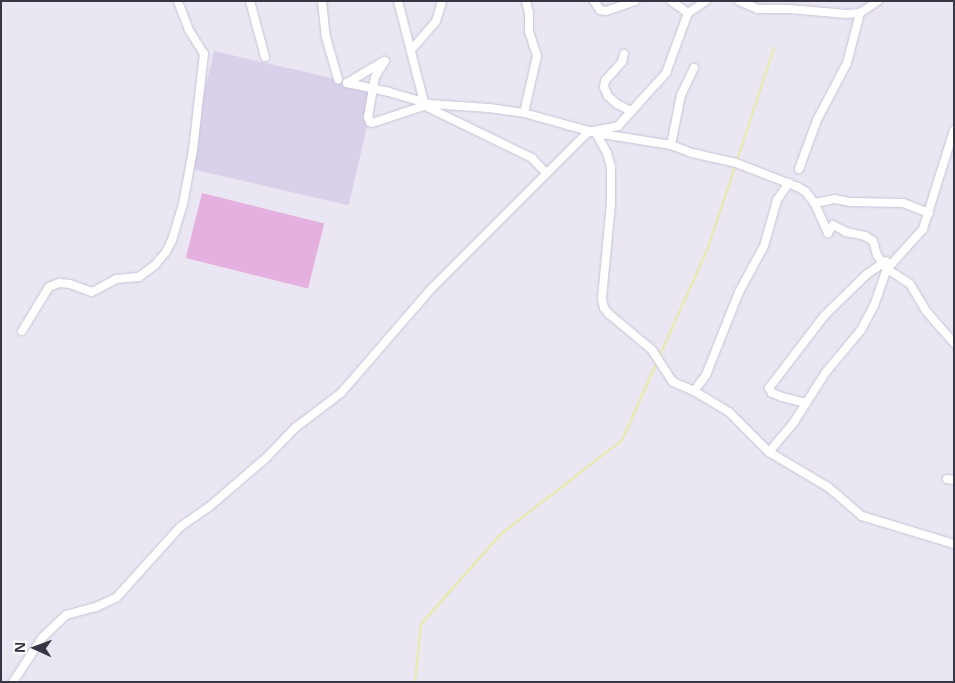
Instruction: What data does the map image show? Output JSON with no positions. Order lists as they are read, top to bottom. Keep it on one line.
{"north":"left"}
